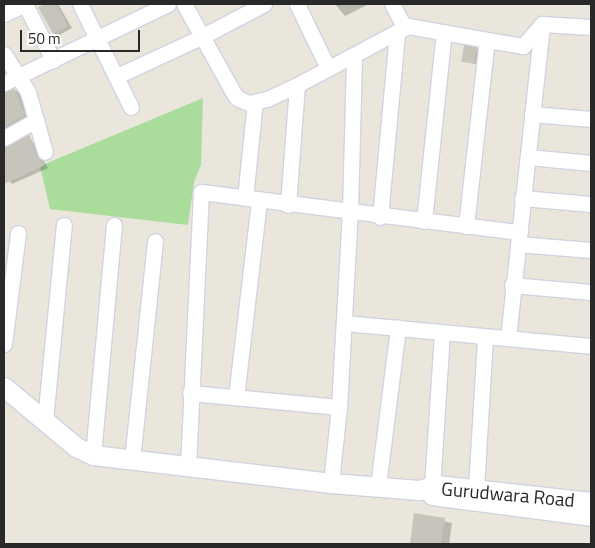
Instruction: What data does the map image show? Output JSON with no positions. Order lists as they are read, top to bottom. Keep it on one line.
{"streets":{"street":["Gurudwara Road"]},"scale_bar":"50 m"}
